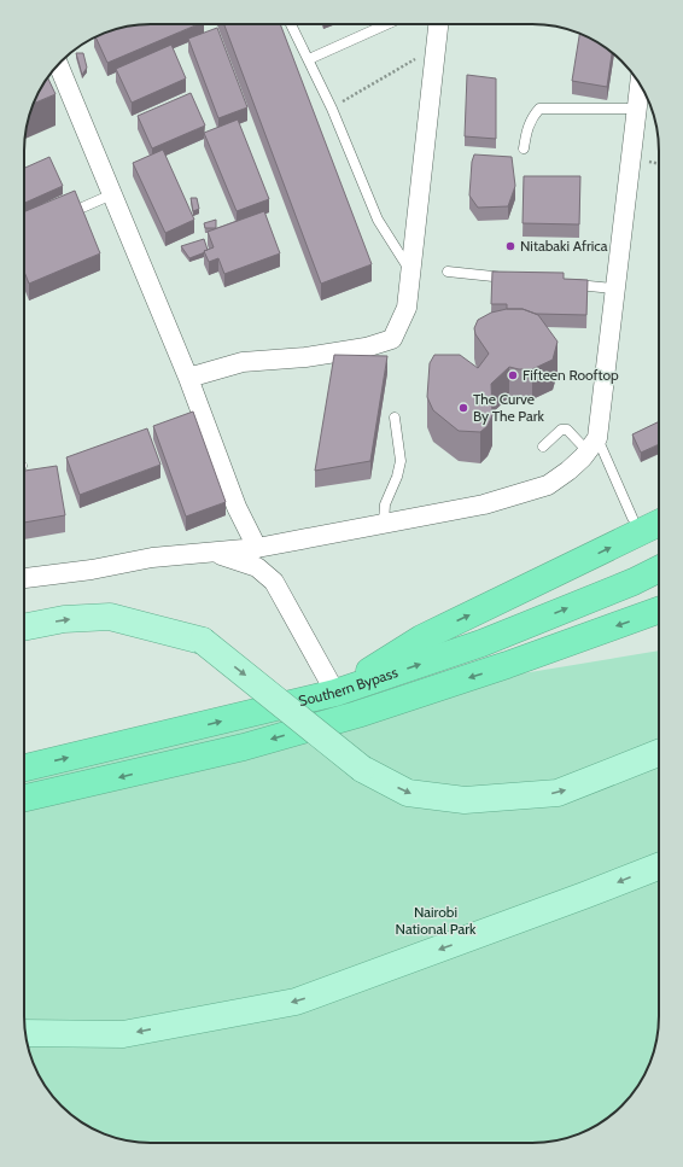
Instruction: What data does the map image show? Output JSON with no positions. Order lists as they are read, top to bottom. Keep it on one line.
{"streets":{"highway":["Southern Bypass"]},"parks":["Nairobi National Park"],"places":["Nitabaki Africa","Fifteen Rooftop","The Curve By The Park"]}
